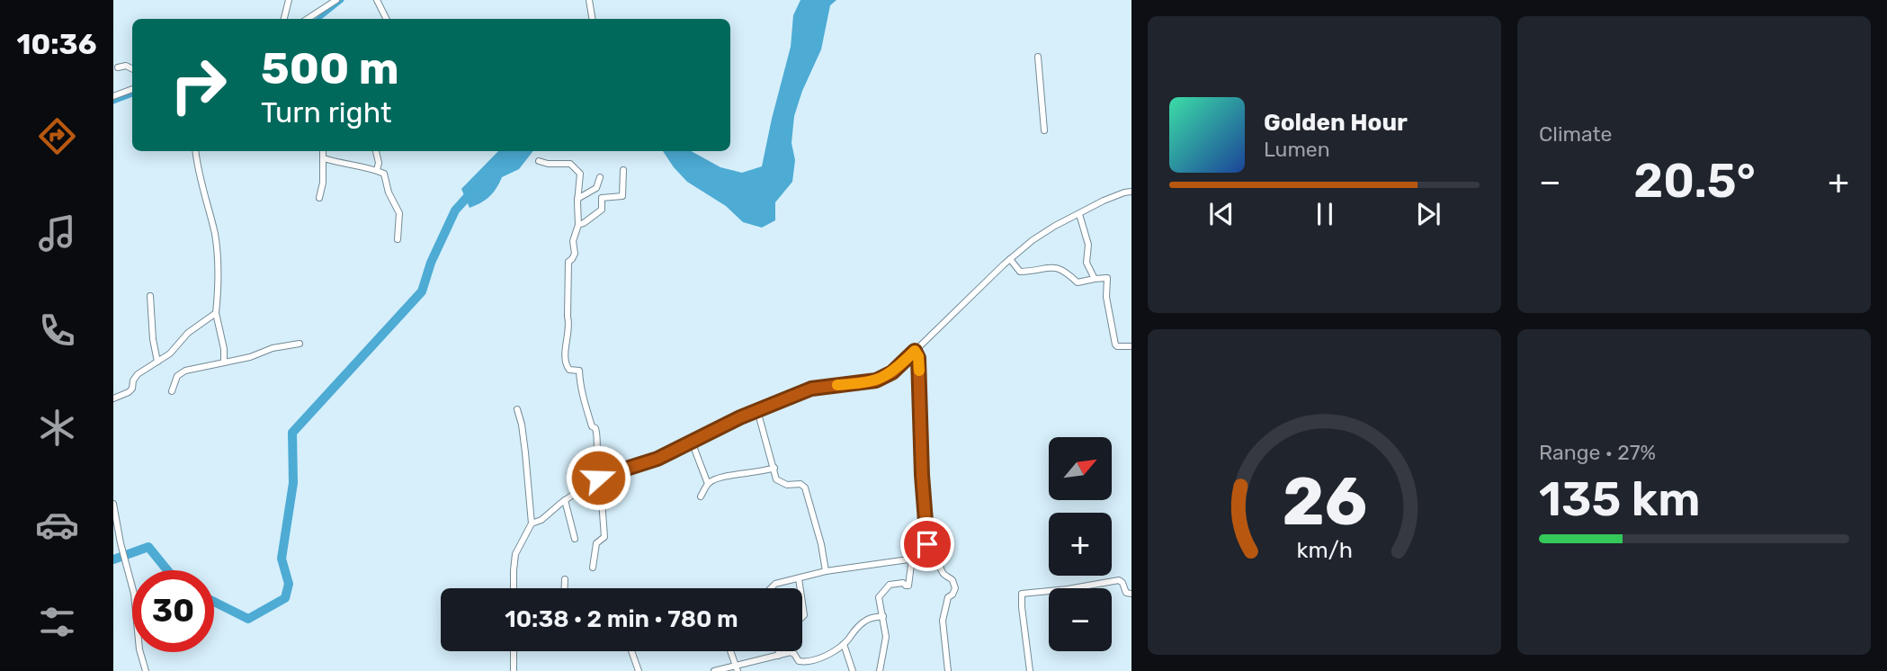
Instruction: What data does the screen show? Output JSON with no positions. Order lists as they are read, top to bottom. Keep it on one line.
{"north":"top right","page":{"tabs":"10:36","tile":["Climate",["Range · 27%","135 km"]],"turn":["500 m","Turn right"],"song":["Golden Hour","Lumen"],"heat":["−","20.5°","+"],"map_buttons":["+","−"],"limit":"30","trip":"10:38 · 2 min · 780 m","gauge":["26","km/h"]}}
